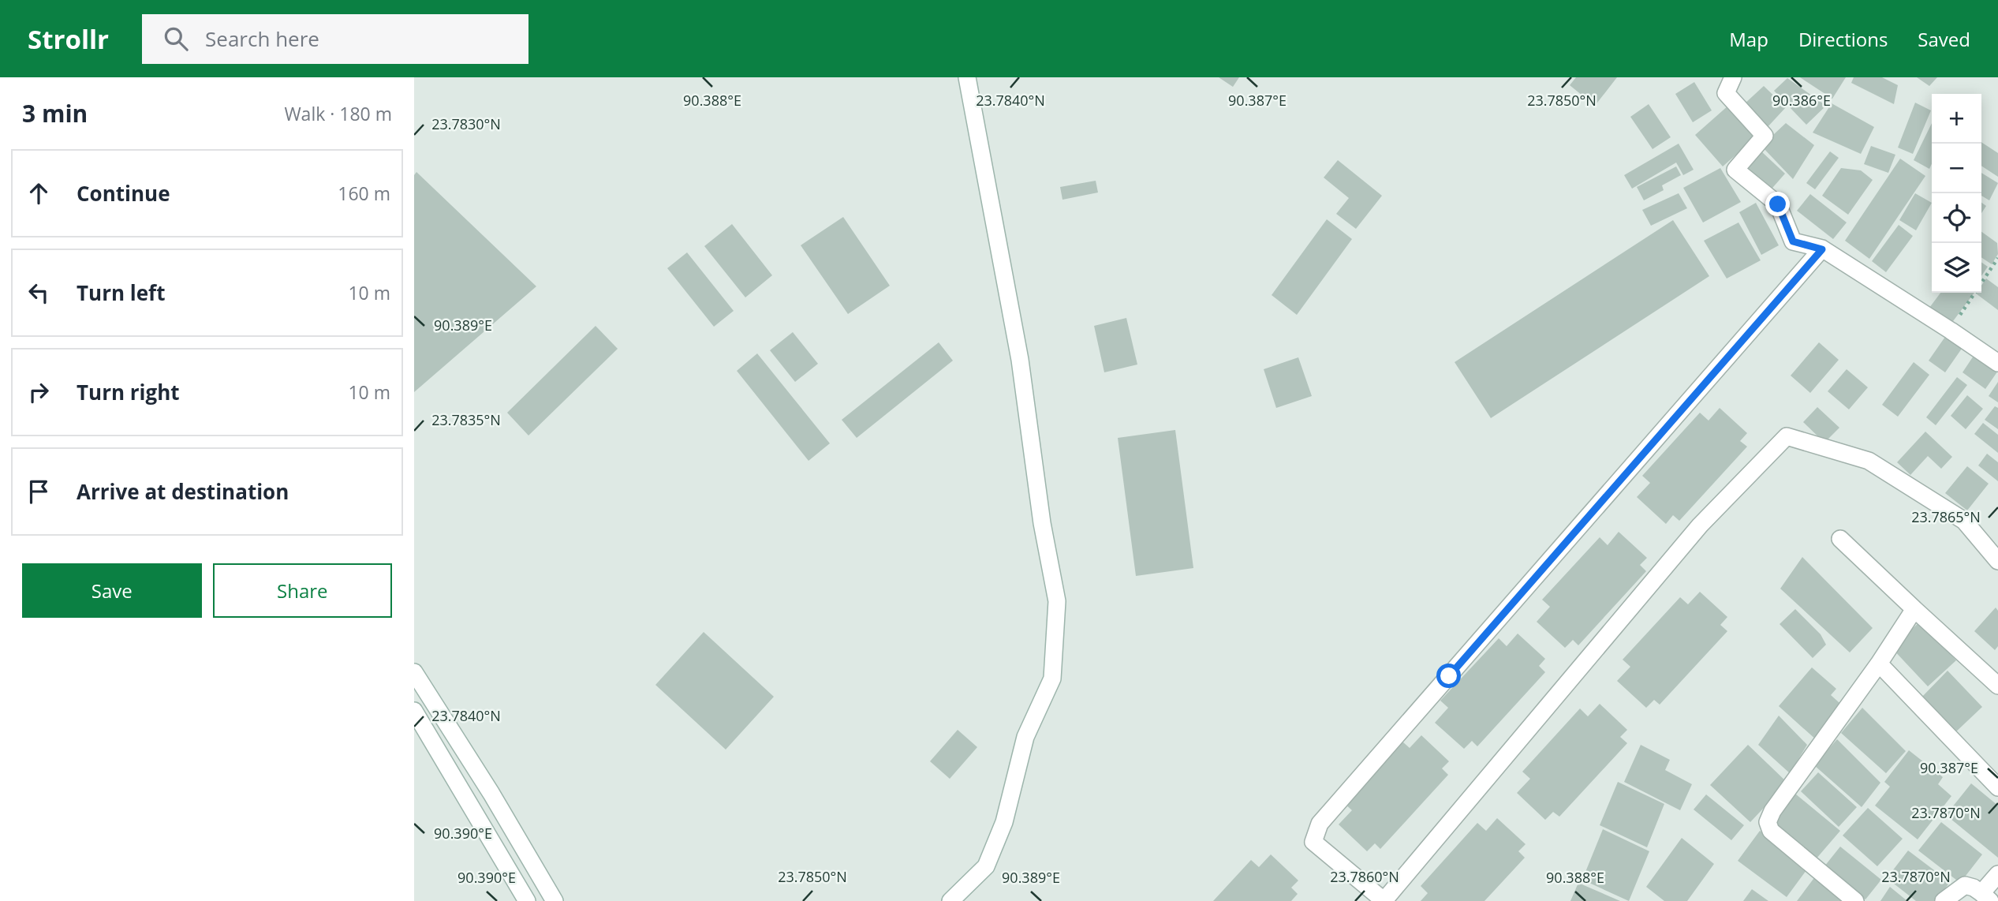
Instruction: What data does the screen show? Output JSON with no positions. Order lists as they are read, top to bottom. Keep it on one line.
{"page":{"header":"Strollr","search":"Search here","nav":["Map","Directions","Saved"],"heading":["3 min","Walk · 180 m"],"map_buttons":["+","−"],"list":[["Continue","160 m"],["Turn left","10 m"],["Turn right","10 m"],"Arrive at destination"],"buttons":["Save","Share"]},"coordinates":["90.388°E","90.387°E","90.386°E","23.7840°N","23.7850°N","23.7830°N","90.389°E","23.7835°N","23.7865°N","23.7870°N","90.390°E","23.7860°N"]}
